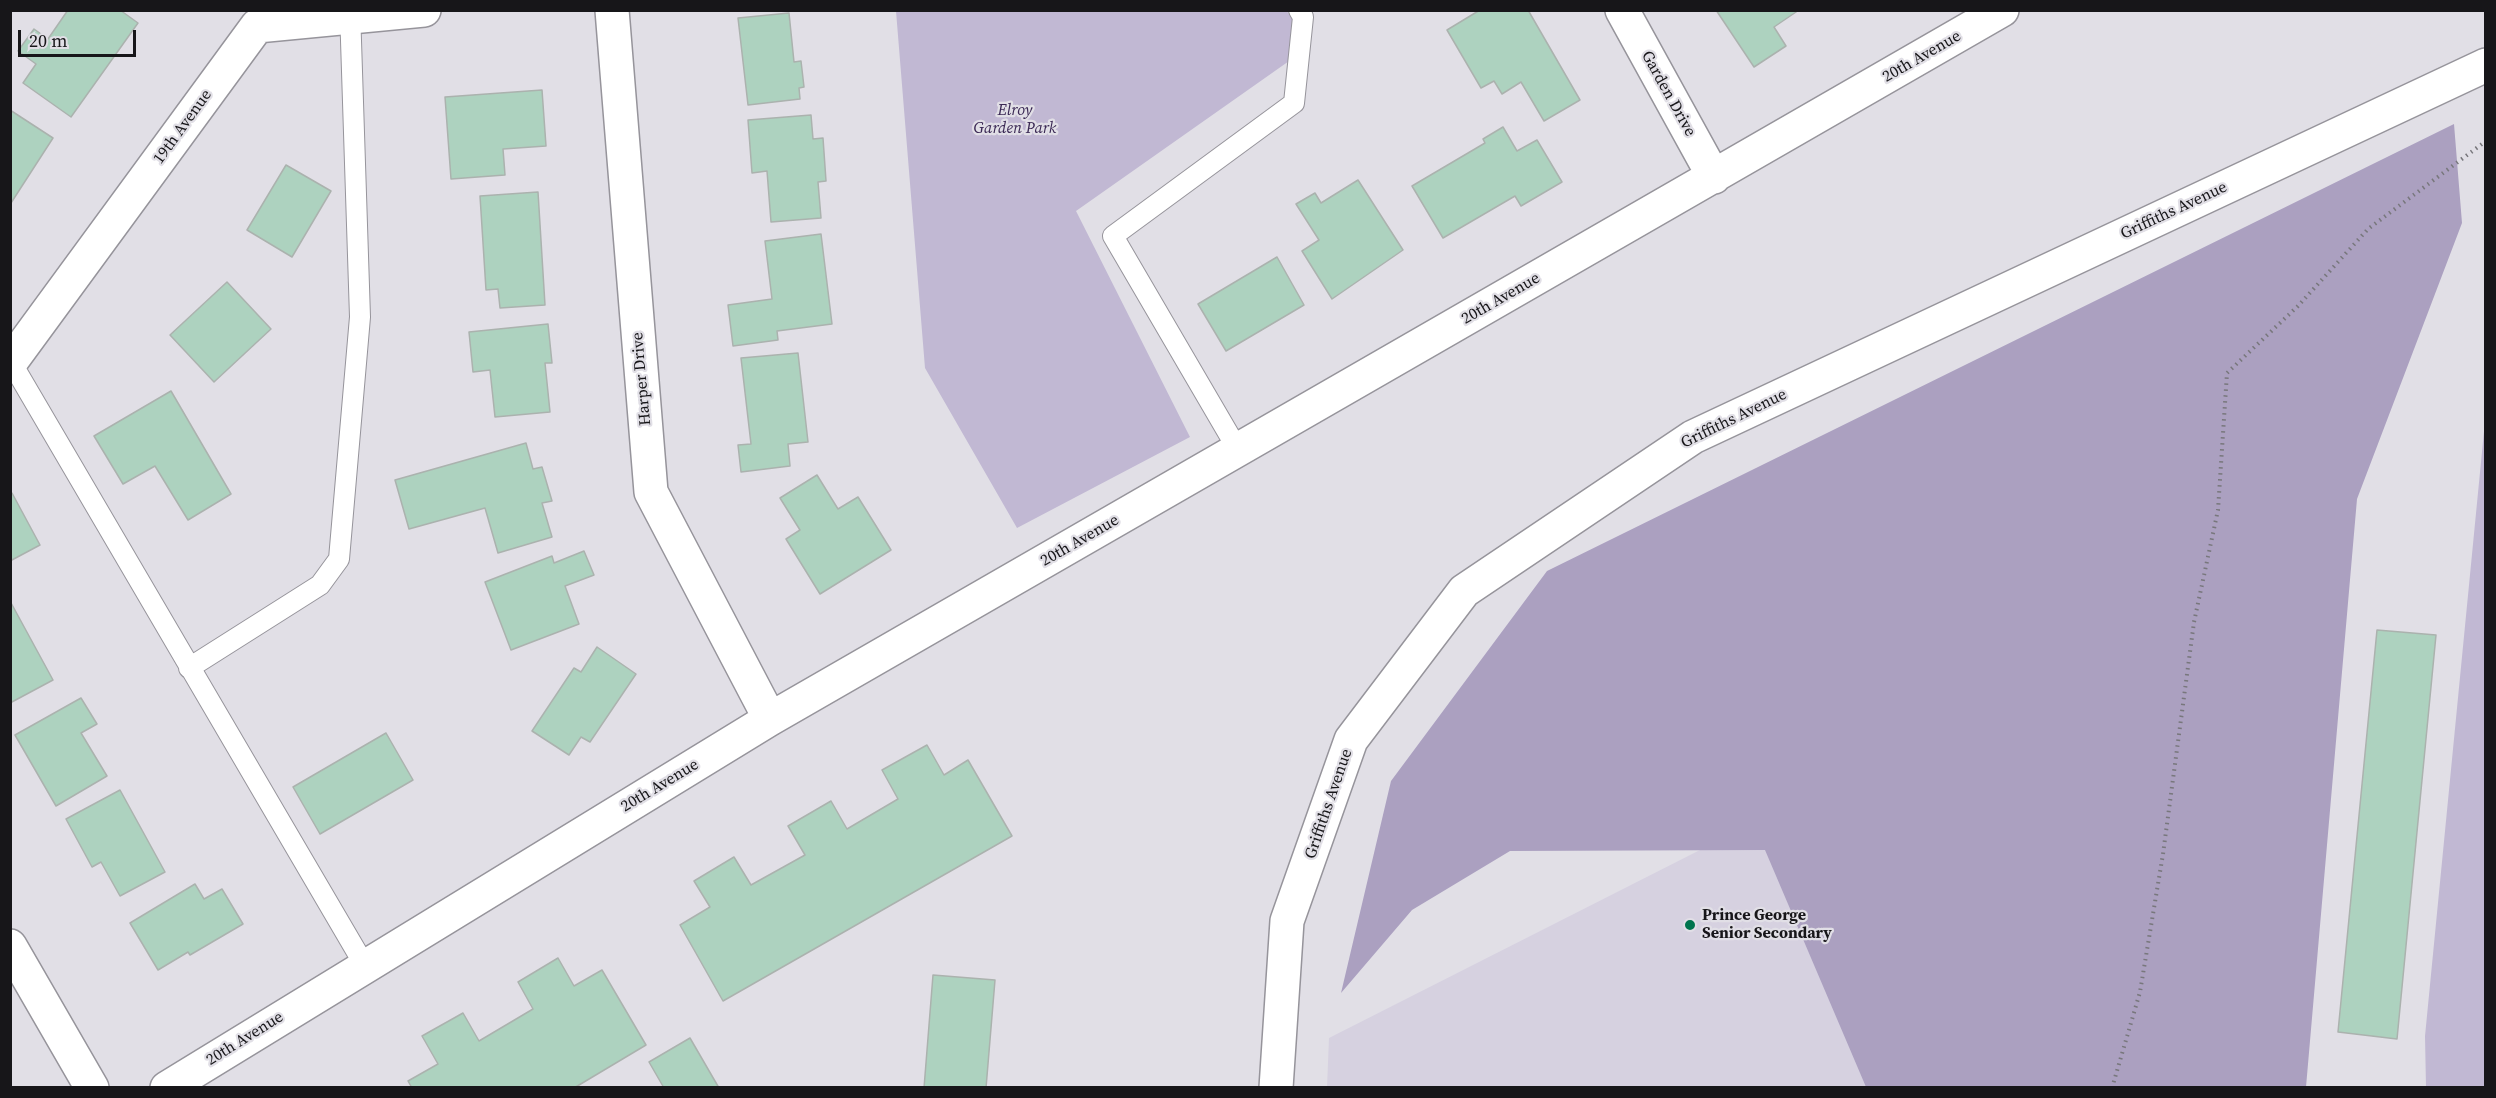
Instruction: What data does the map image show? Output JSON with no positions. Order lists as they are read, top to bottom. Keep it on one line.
{"streets":{"street":["20th Avenue","Garden Drive","19th Avenue","Griffiths Avenue","Harper Drive"]},"crossings":[["20th Avenue","Garden Drive"],["20th Avenue","Harper Drive"]],"parks":["Elroy Garden Park"],"places":["Prince George Senior Secondary"],"scale_bar":"20 m"}
